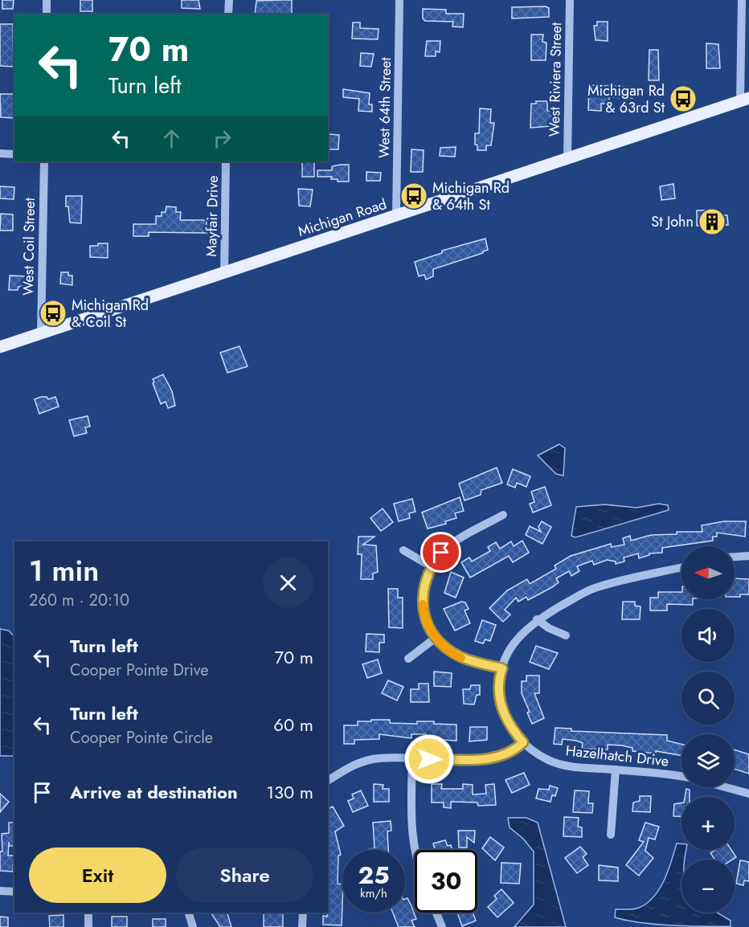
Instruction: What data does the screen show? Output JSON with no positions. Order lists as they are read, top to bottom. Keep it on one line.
{"streets":{"main road":["Michigan Road"],"street":["West Riviera Street","West 64th Street","Mayfair Drive","West Coil Street","Hazelhatch Drive"]},"crossings":[["West Riviera Street","Michigan Road"],["West 64th Street","Michigan Road"],["Mayfair Drive","Michigan Road"],["Michigan Road","West Coil Street"]],"places":{"bus stop":["Michigan Rd & 63rd St","Michigan Rd & 64th St","Michigan Rd & Coil St"],"building":["St John"]},"north":"left","page":{"turn":["70 m","Turn left"],"heading":["1 min","260 m · 20:10"],"map_buttons":["+","−"],"list":[{"name":"Turn left","note":"Cooper Pointe Drive","value":"70 m"},{"name":"Turn left","note":"Cooper Pointe Circle","value":"60 m"},{"name":"Arrive at destination","value":"130 m"}],"buttons":["Exit","Share"],"speed":"25 km/h","limit":"30"}}
